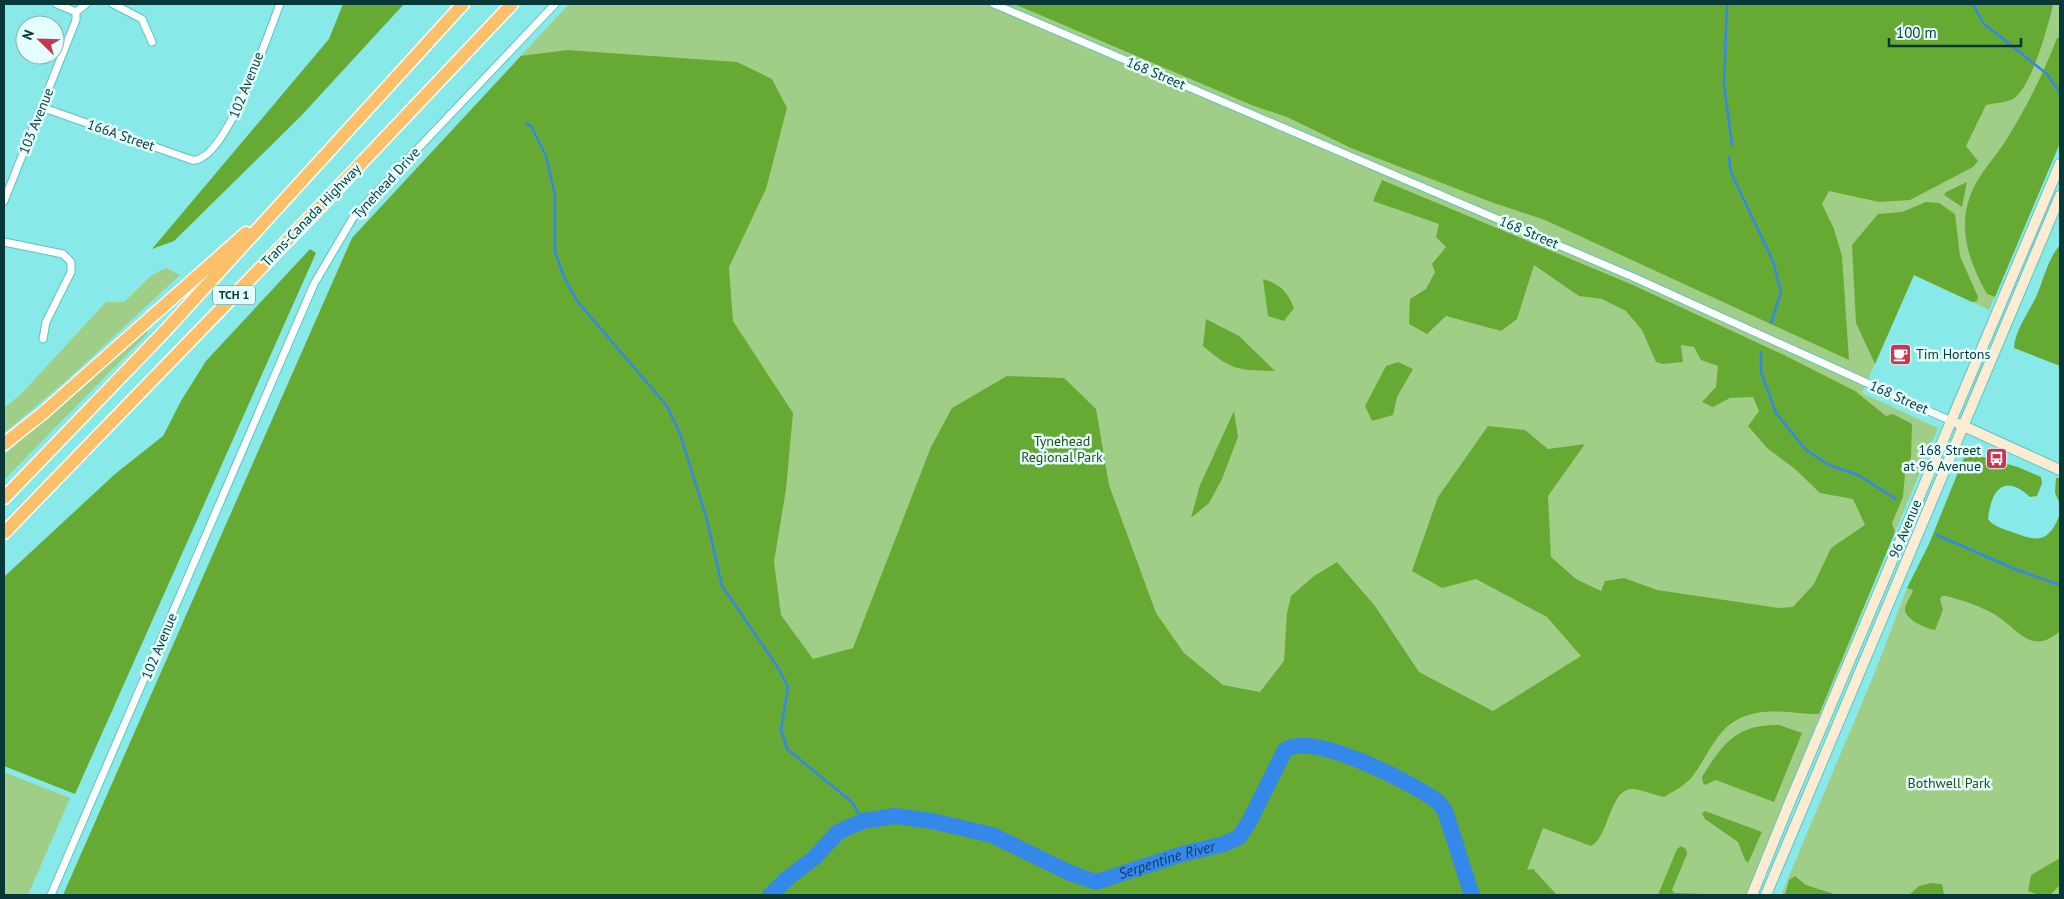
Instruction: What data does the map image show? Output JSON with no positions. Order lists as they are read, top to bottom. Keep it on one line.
{"streets":{"highway":["Trans-Canada Highway","TCH 1"],"main road":["168 Street","96 Avenue"],"street":["102 Avenue","103 Avenue","166A Street","Tynehead Drive"]},"crossings":[["168 Street","96 Avenue"],["102 Avenue","166A Street"],["102 Avenue","Tynehead Drive"],["103 Avenue","166A Street"]],"water":["Serpentine River"],"parks":["Tynehead Regional Park","Bothwell Park"],"places":{"cafe":["Tim Hortons"],"bus stop":["168 Street at 96 Avenue"]},"scale_bar":"100 m","north":"top left"}
